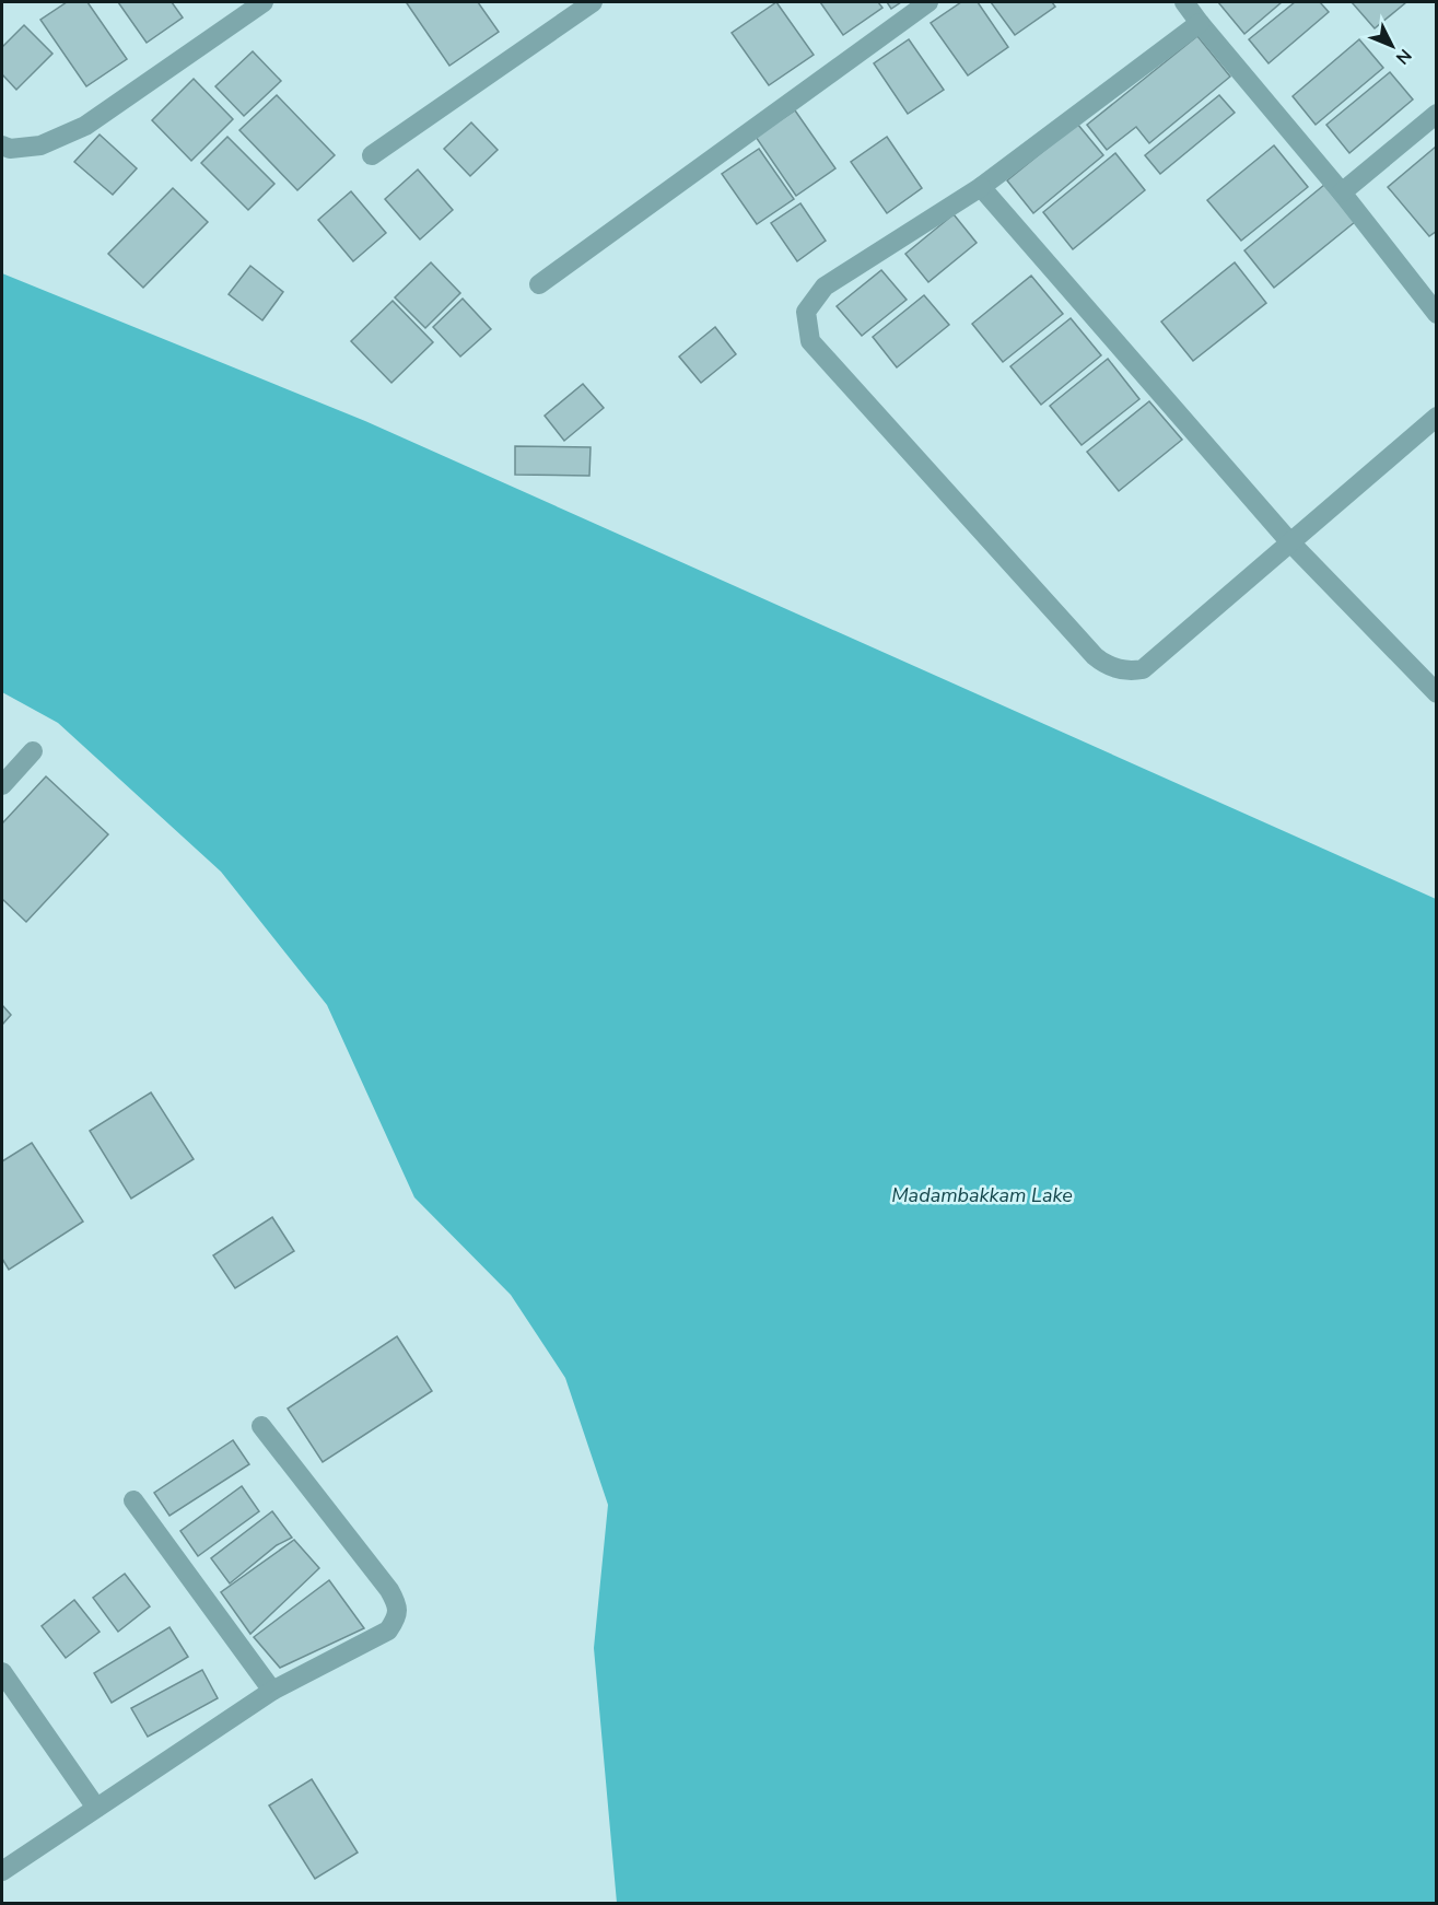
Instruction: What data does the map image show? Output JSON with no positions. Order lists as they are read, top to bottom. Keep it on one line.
{"water":["Madambakkam Lake"],"north":"bottom right"}
